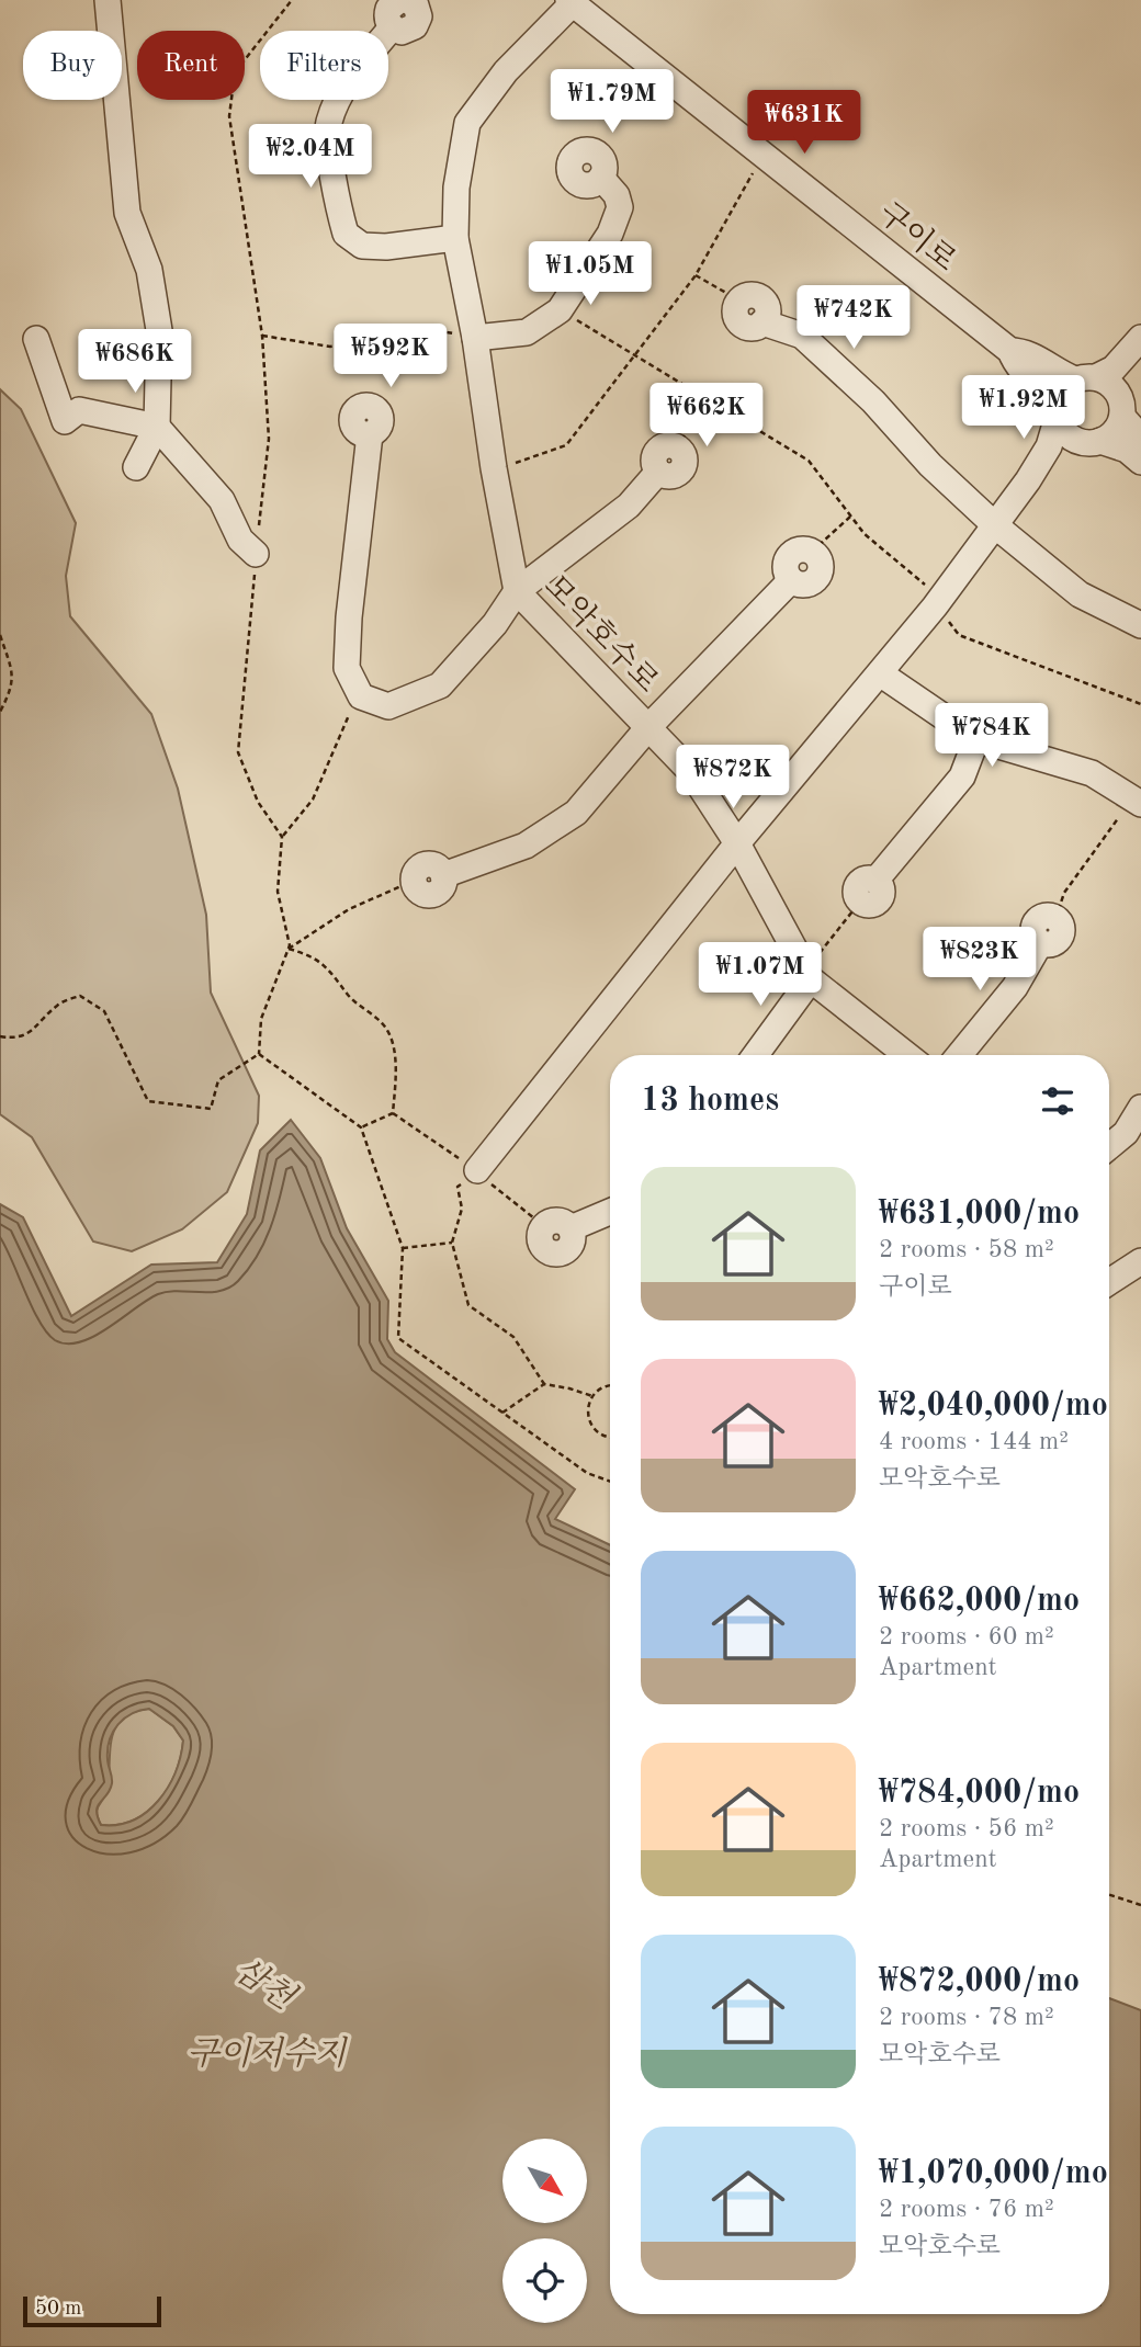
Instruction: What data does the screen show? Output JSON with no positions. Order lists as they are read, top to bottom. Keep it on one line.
{"streets":{"street":["구이로","모악호수로"]},"crossings":[["구이로","모악호수로"]],"water":["삼천","구이저수지"],"scale_bar":"50 m","north":"bottom right","page":{"chip":["Buy","Rent","Filters"],"price":["₩1.79M","₩631K","₩2.04M","₩1.05M","₩742K","₩592K","₩686K","₩1.92M","₩662K","₩784K","₩872K","₩823K","₩1.07M"],"heading":"13 homes","list":[{"name":"₩631,000/mo","note":"2 rooms · 58 m² · 구이로"},{"name":"₩2,040,000/mo","note":"4 rooms · 144 m² · 모악호수로"},{"name":"₩662,000/mo","note":"2 rooms · 60 m² · Apartment"},{"name":"₩784,000/mo","note":"2 rooms · 56 m² · Apartment"},{"name":"₩872,000/mo","note":"2 rooms · 78 m² · 모악호수로"},{"name":"₩1,070,000/mo","note":"2 rooms · 76 m² · 모악호수로"}],"scale":"50 m"}}
